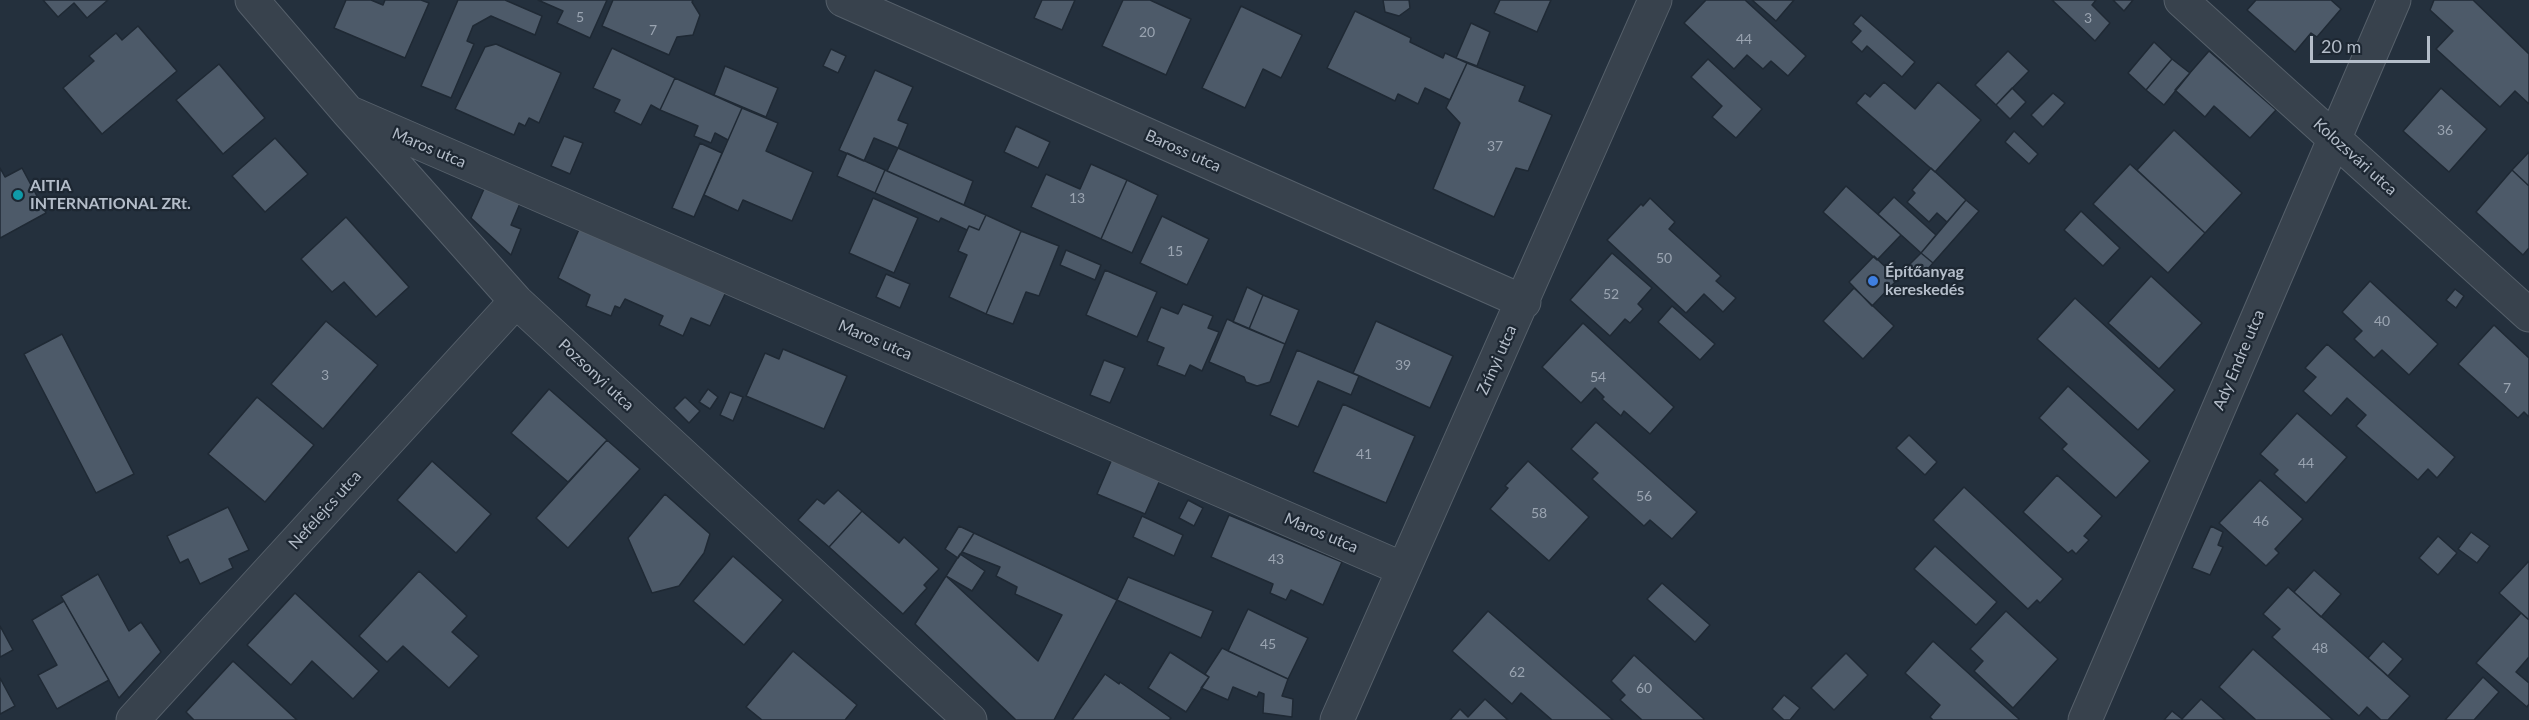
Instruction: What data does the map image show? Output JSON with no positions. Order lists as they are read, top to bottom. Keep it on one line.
{"streets":{"street":["Maros utca","Baross utca","Kolozsvári utca","Zrínyi utca","Ady Endre utca","Pozsonyi utca","Nefelejcs utca"]},"crossings":[["Maros utca","Zrínyi utca"],["Maros utca","Pozsonyi utca"],["Baross utca","Zrínyi utca"],["Kolozsvári utca","Ady Endre utca"],["Pozsonyi utca","Nefelejcs utca"]],"places":["AITIA INTERNATIONAL ZRt.","Építőanyag kereskedés"],"house_numbers":["5","3","7","20","44","36","37","13","15","50","52","40","39","3","54","7","41","44","56","58","46","43","45","48","62","60"],"scale_bar":"20 m"}
